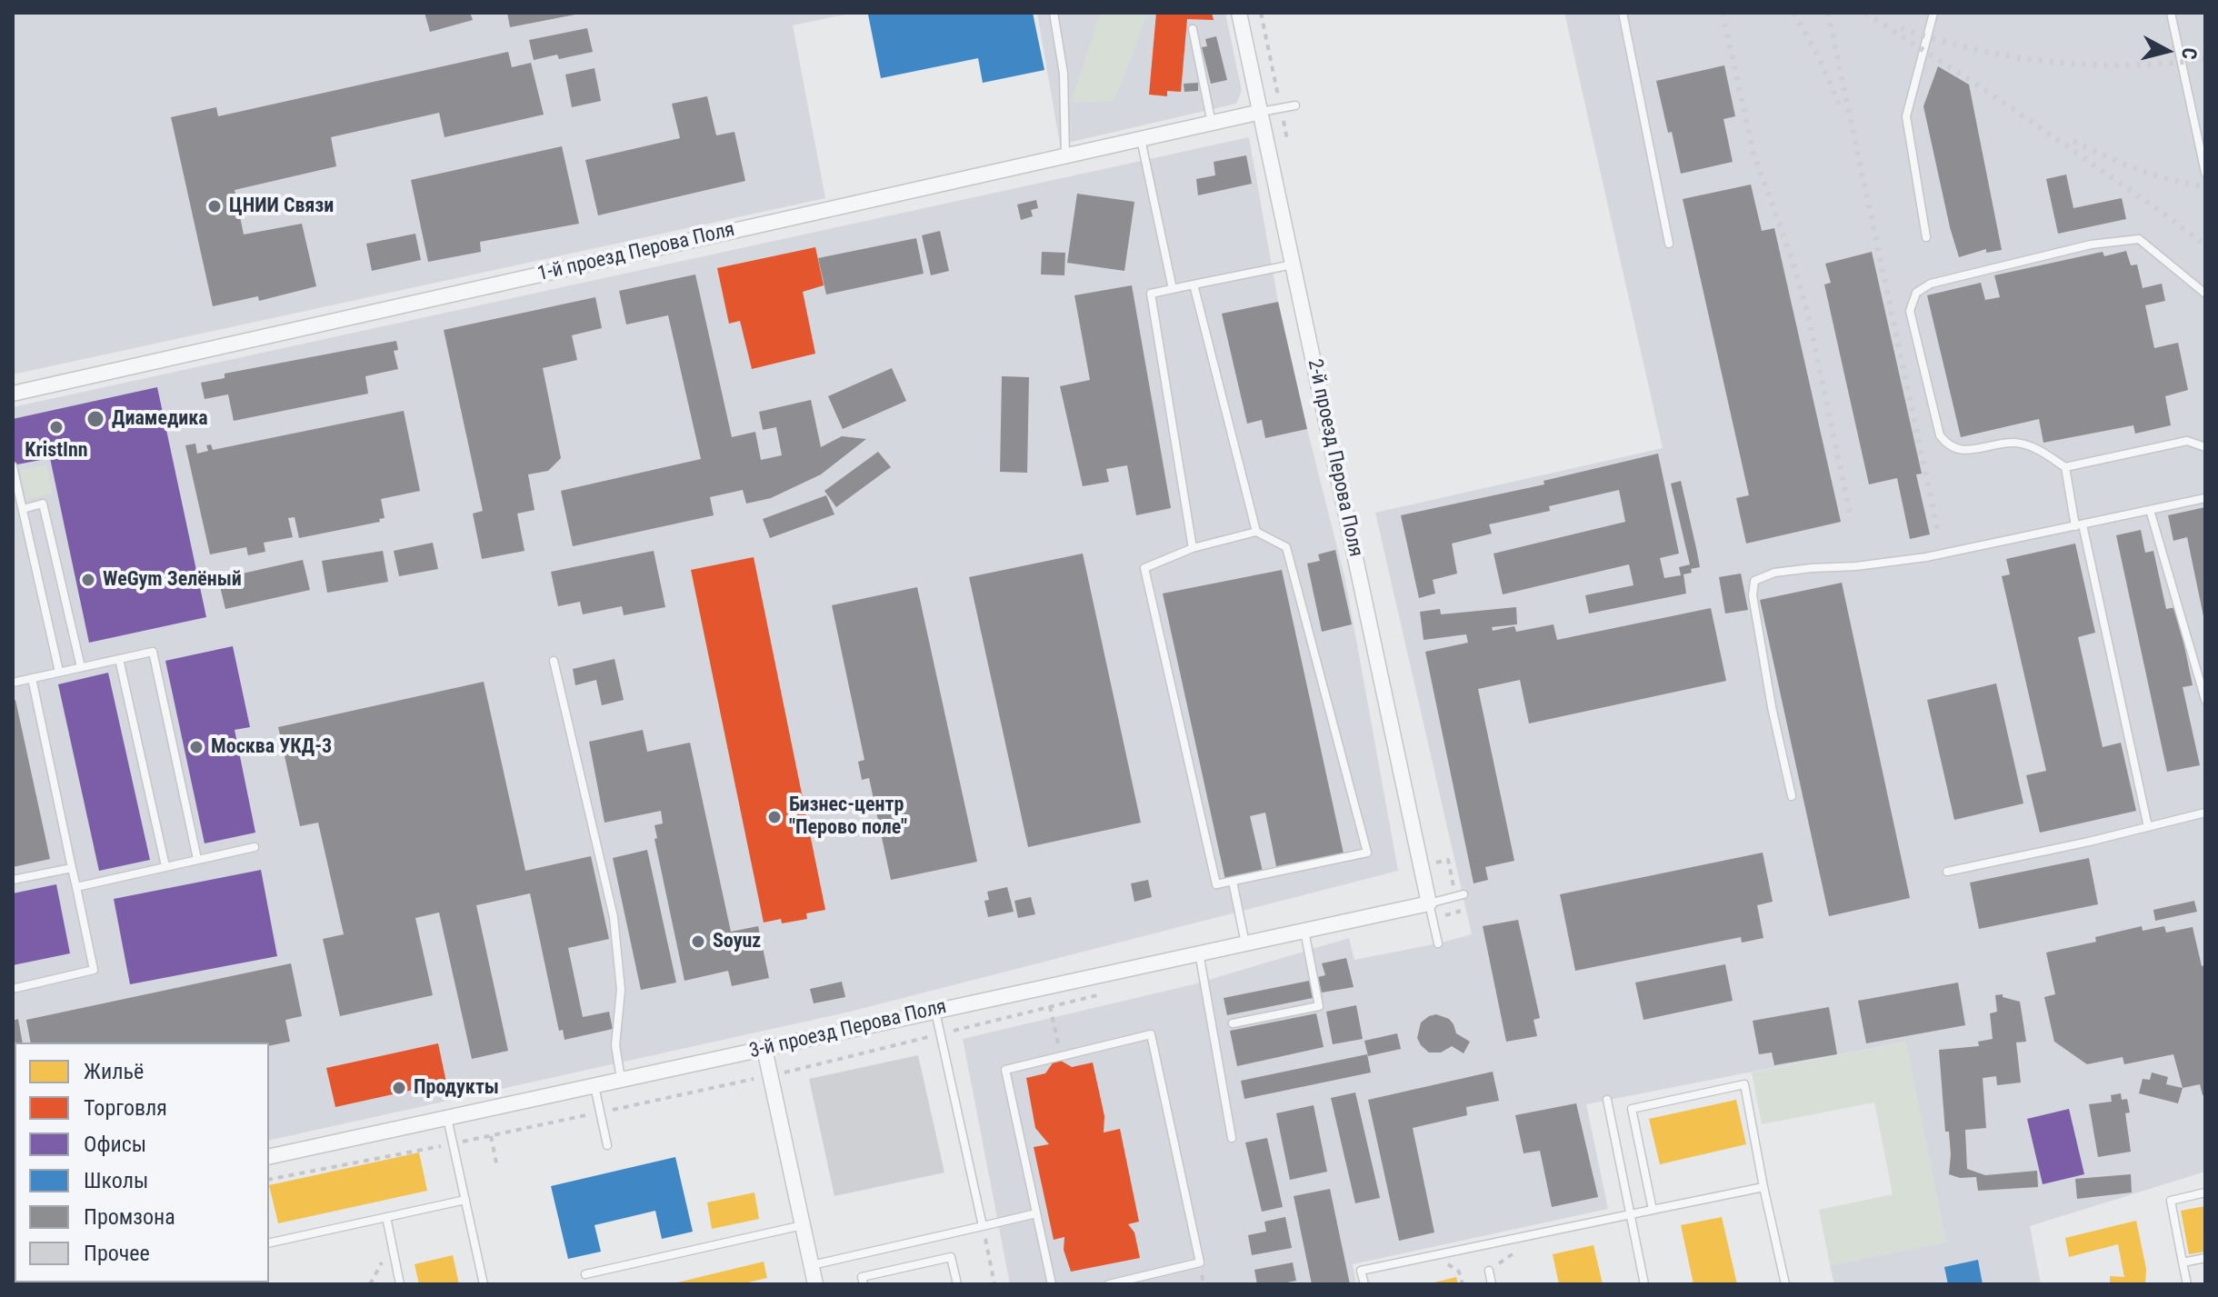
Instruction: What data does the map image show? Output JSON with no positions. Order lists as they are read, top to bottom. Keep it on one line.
{"streets":{"street":["1-й проезд Перова Поля","2-й проезд Перова Поля","3-й проезд Перова Поля"]},"crossings":[["1-й проезд Перова Поля","2-й проезд Перова Поля"],["2-й проезд Перова Поля","3-й проезд Перова Поля"]],"places":["ЦНИИ Связи","Диамедика","KristInn","WeGym Зелёный","Москва УКД-3","Бизнес-центр \"Перово поле\"","Soyuz","Продукты"],"legend":["Жильё","Торговля","Офисы","Школы","Промзона","Прочее"],"north":"right"}
